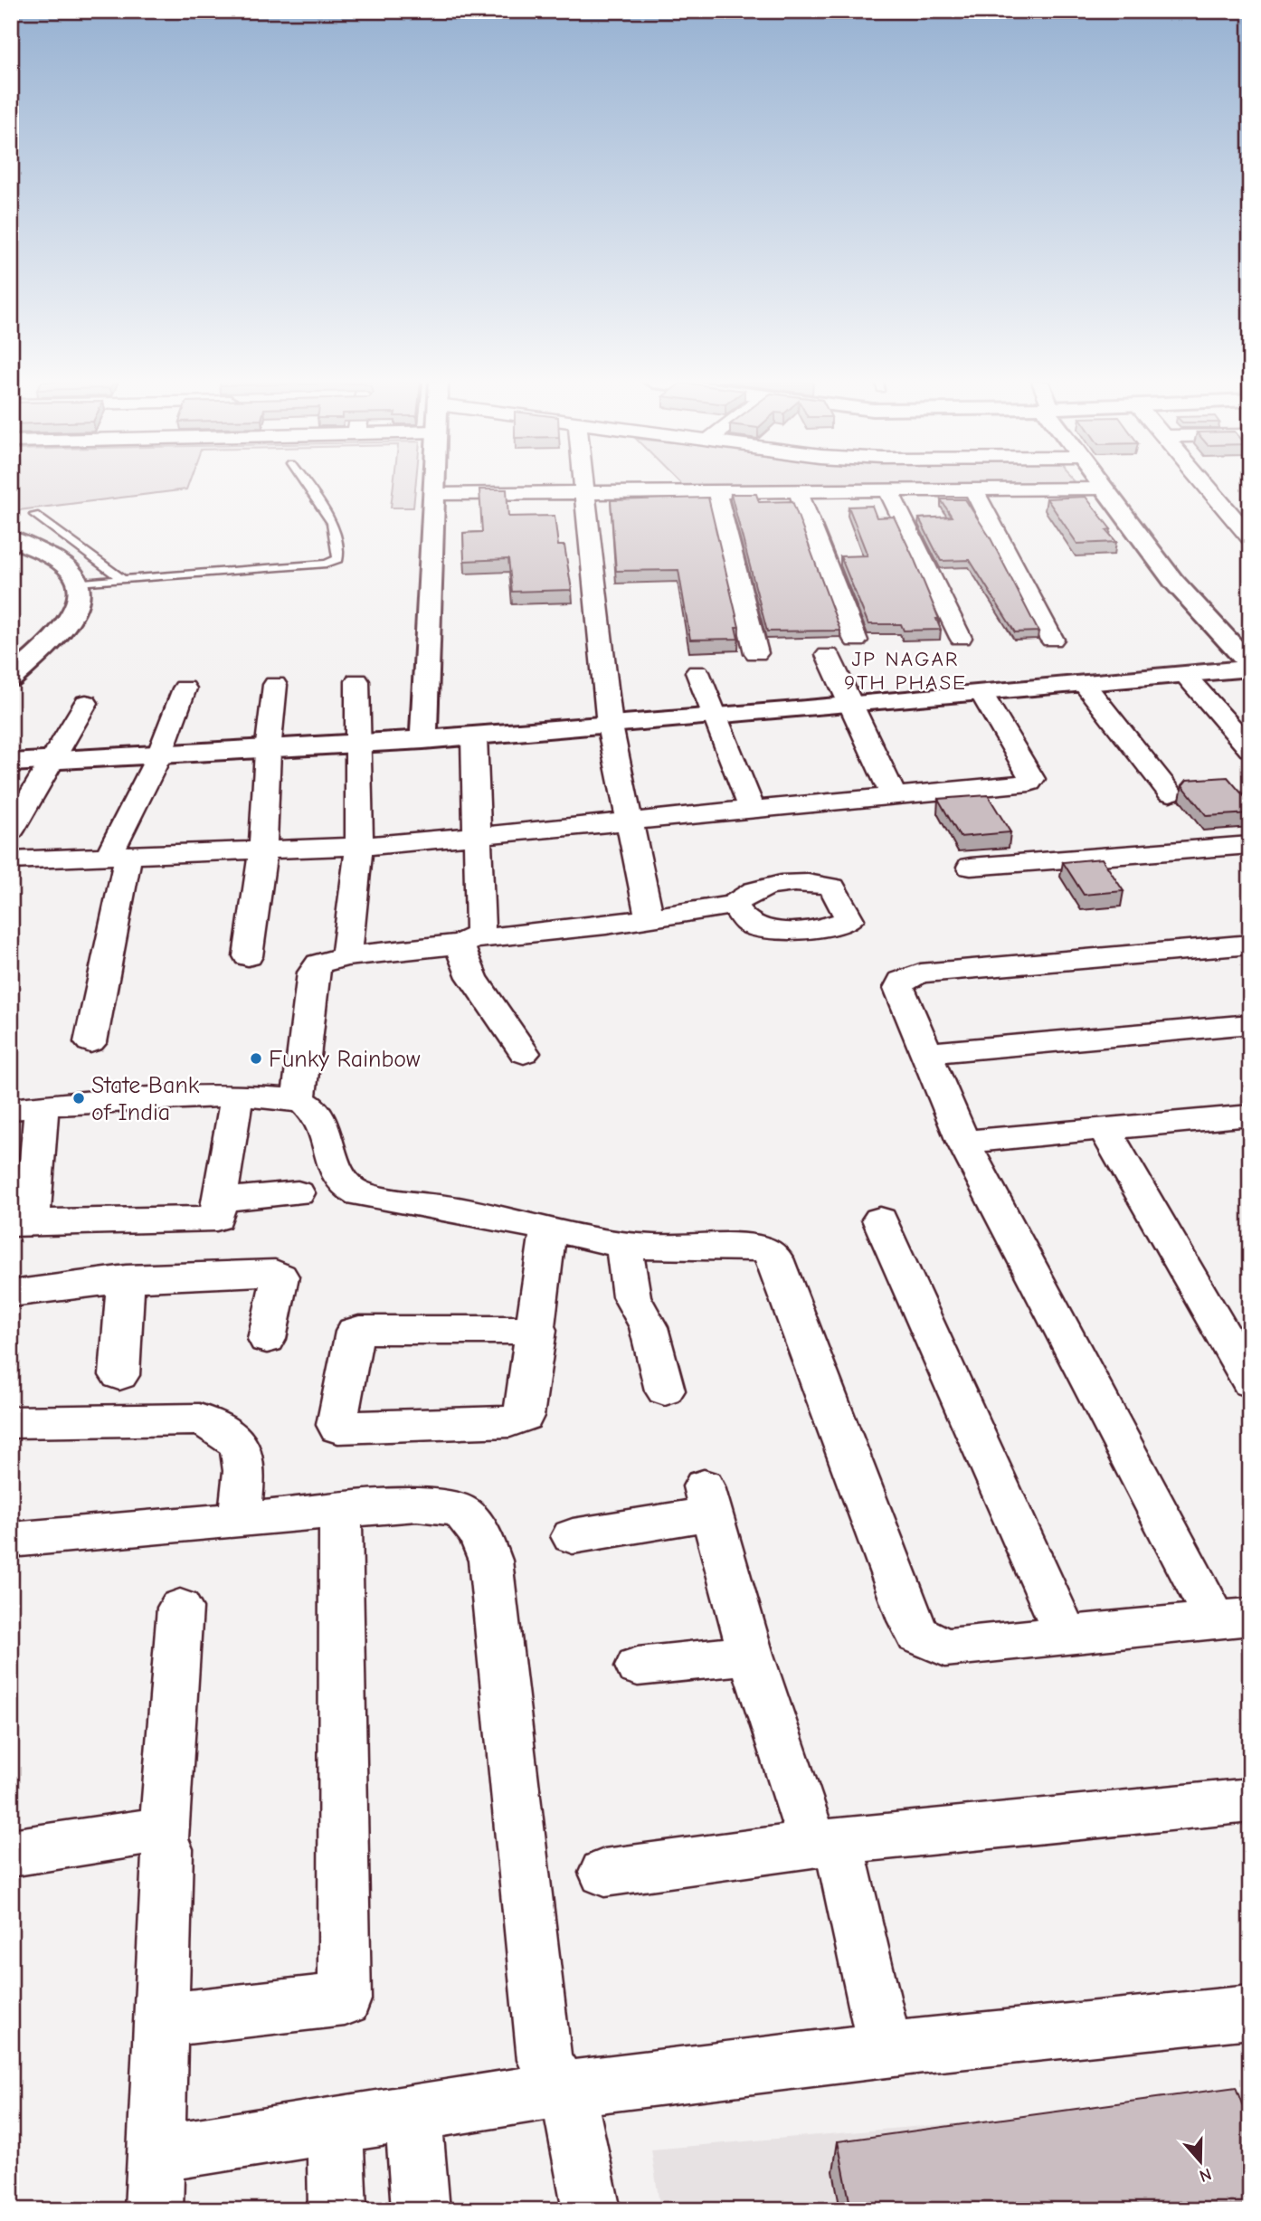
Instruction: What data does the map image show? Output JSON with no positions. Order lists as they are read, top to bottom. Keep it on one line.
{"districts":["JP NAGAR 9TH PHASE"],"places":["Funky Rainbow","State Bank of India"],"north":"bottom"}
